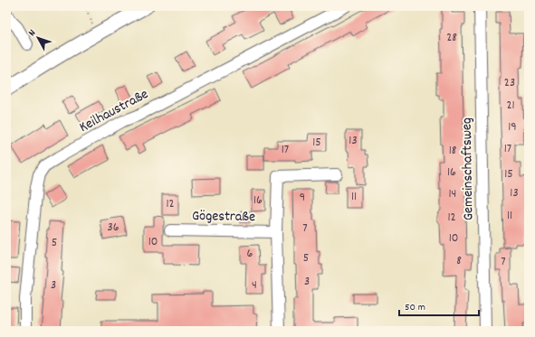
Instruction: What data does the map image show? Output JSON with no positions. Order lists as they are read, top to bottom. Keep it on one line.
{"streets":{"street":["Keilhaustraße","Gemeinschaftsweg","Gögestraße"]},"house_numbers":["28","23","21","19","13","15","17","17","18","16","15","13","14","11","9","16","12","11","12","36","7","10","10","5","6","5","8","7","3","3","4"],"scale_bar":"50 m","north":"top left"}
